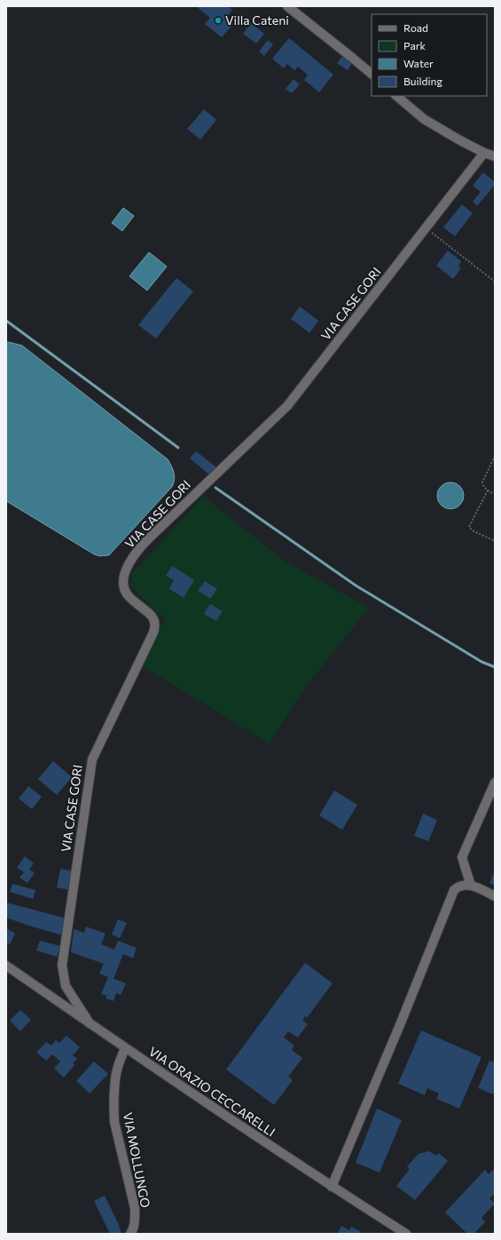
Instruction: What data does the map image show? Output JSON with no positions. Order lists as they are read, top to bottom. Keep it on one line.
{"streets":{"street":["VIA CASE GORI","VIA ORAZIO CECCARELLI","VIA MOLLUNGO"]},"crossings":[["VIA CASE GORI","VIA ORAZIO CECCARELLI"],["VIA ORAZIO CECCARELLI","VIA MOLLUNGO"]],"places":["Villa Cateni"],"legend":["Road","Park","Water","Building"]}
